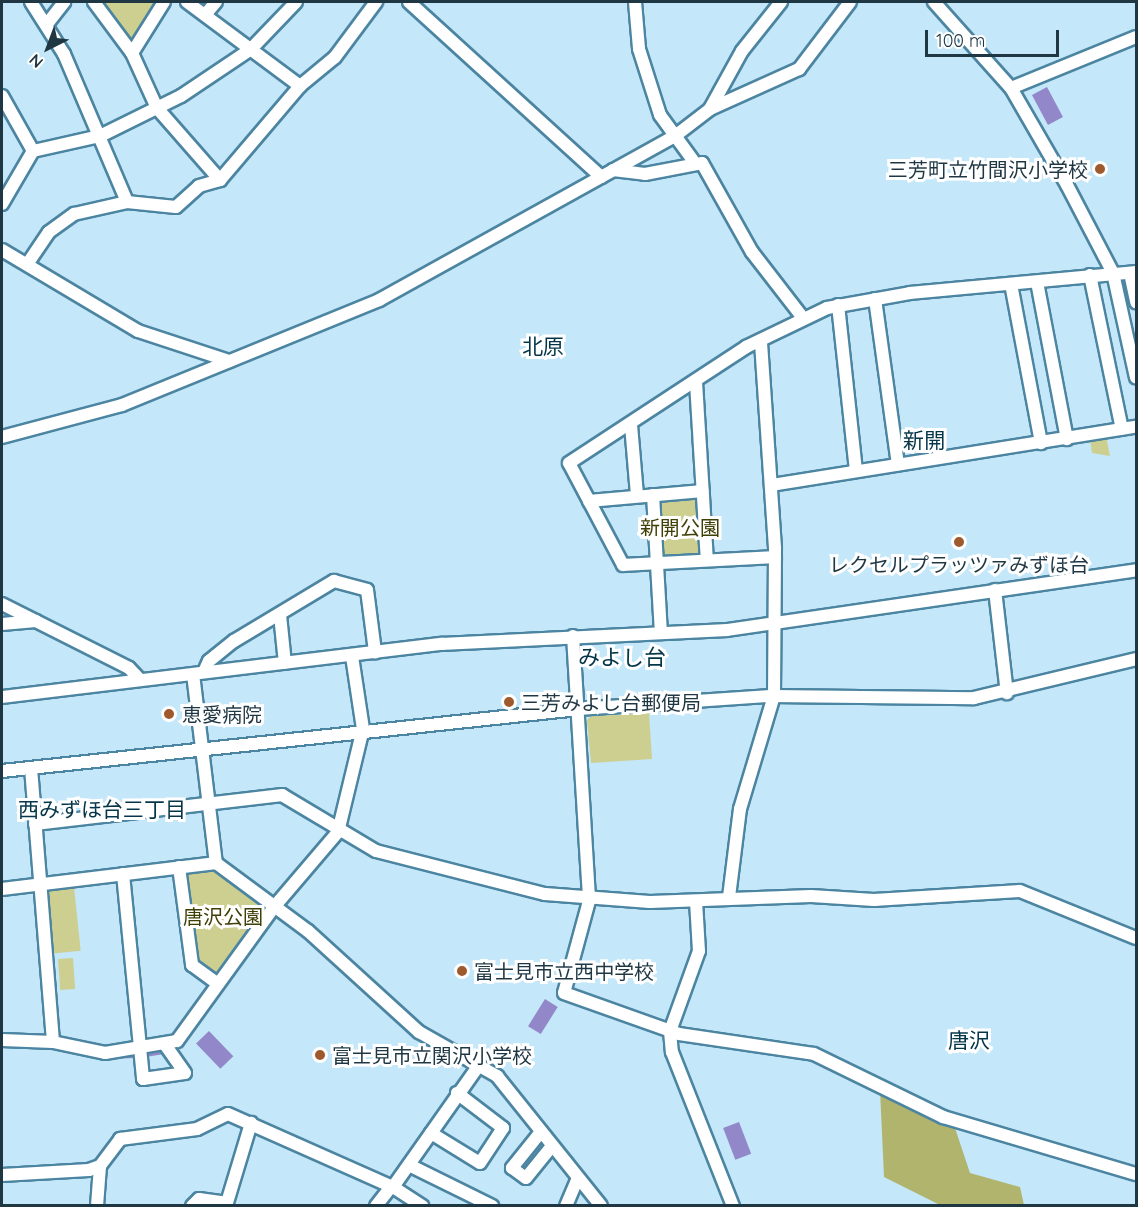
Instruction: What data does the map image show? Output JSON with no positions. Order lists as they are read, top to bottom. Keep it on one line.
{"districts":["北原","新開","みよし台","西みずほ台三丁目","唐沢"],"parks":["新開公園","唐沢公園"],"places":["三芳町立竹間沢小学校","レクセルプラッツァみずほ台","三芳みよし台郵便局","恵愛病院","富士見市立西中学校","富士見市立関沢小学校"],"scale_bar":"100 m","north":"bottom left"}
